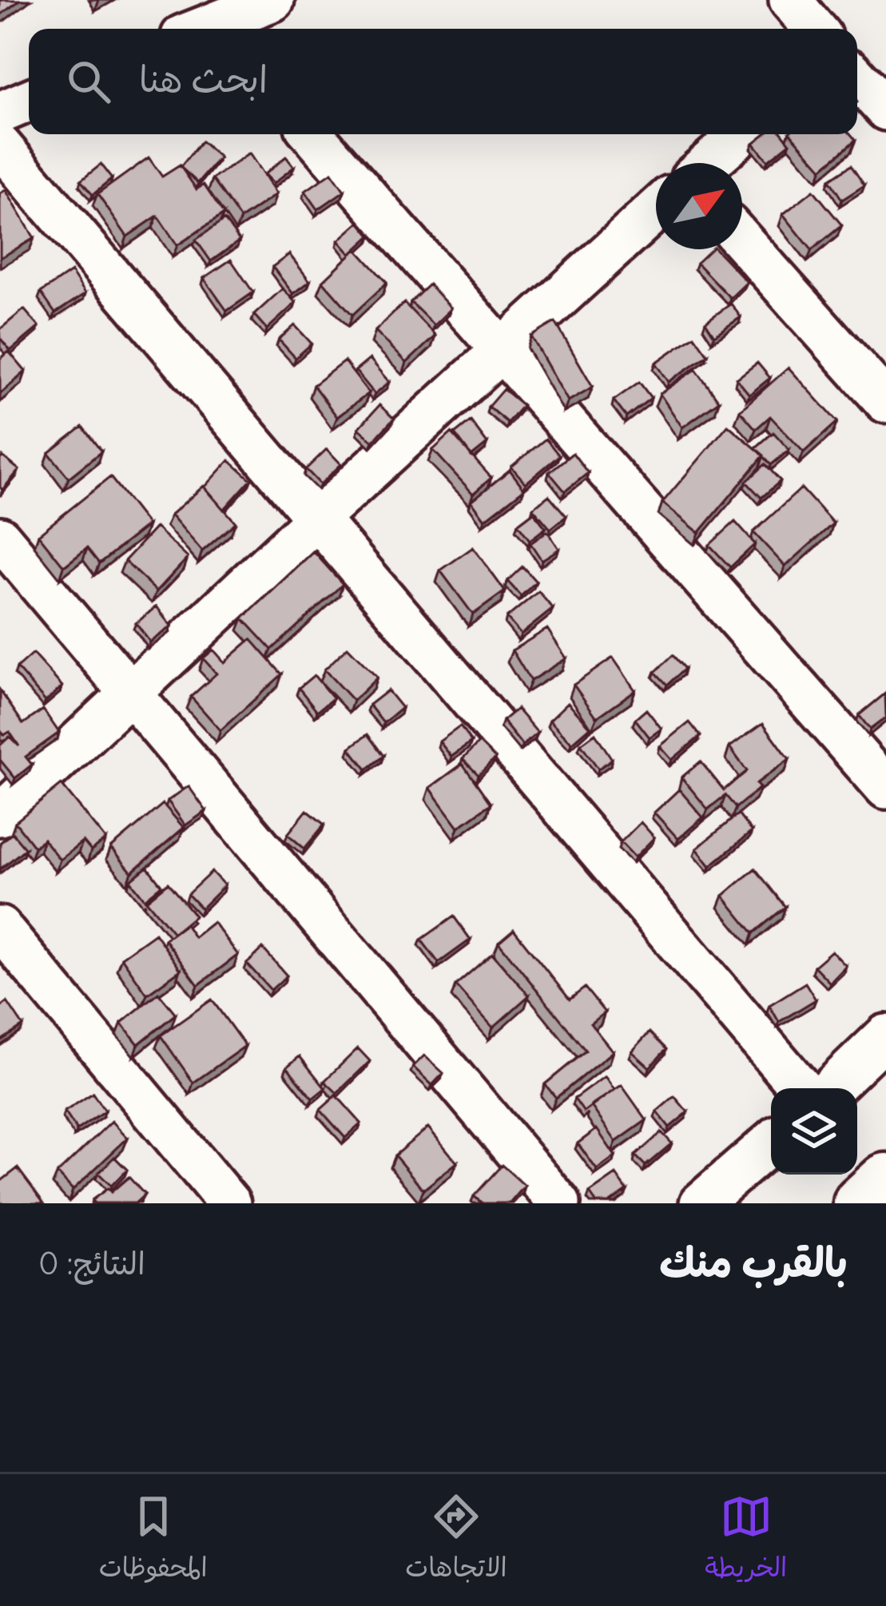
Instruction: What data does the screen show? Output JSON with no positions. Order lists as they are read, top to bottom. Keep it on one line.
{"north":"top right","page":{"search":"ابحث هنا","heading":["بالقرب منك","النتائج: 0"],"nav":["الخريطة","الاتجاهات","المحفوظات"]}}
